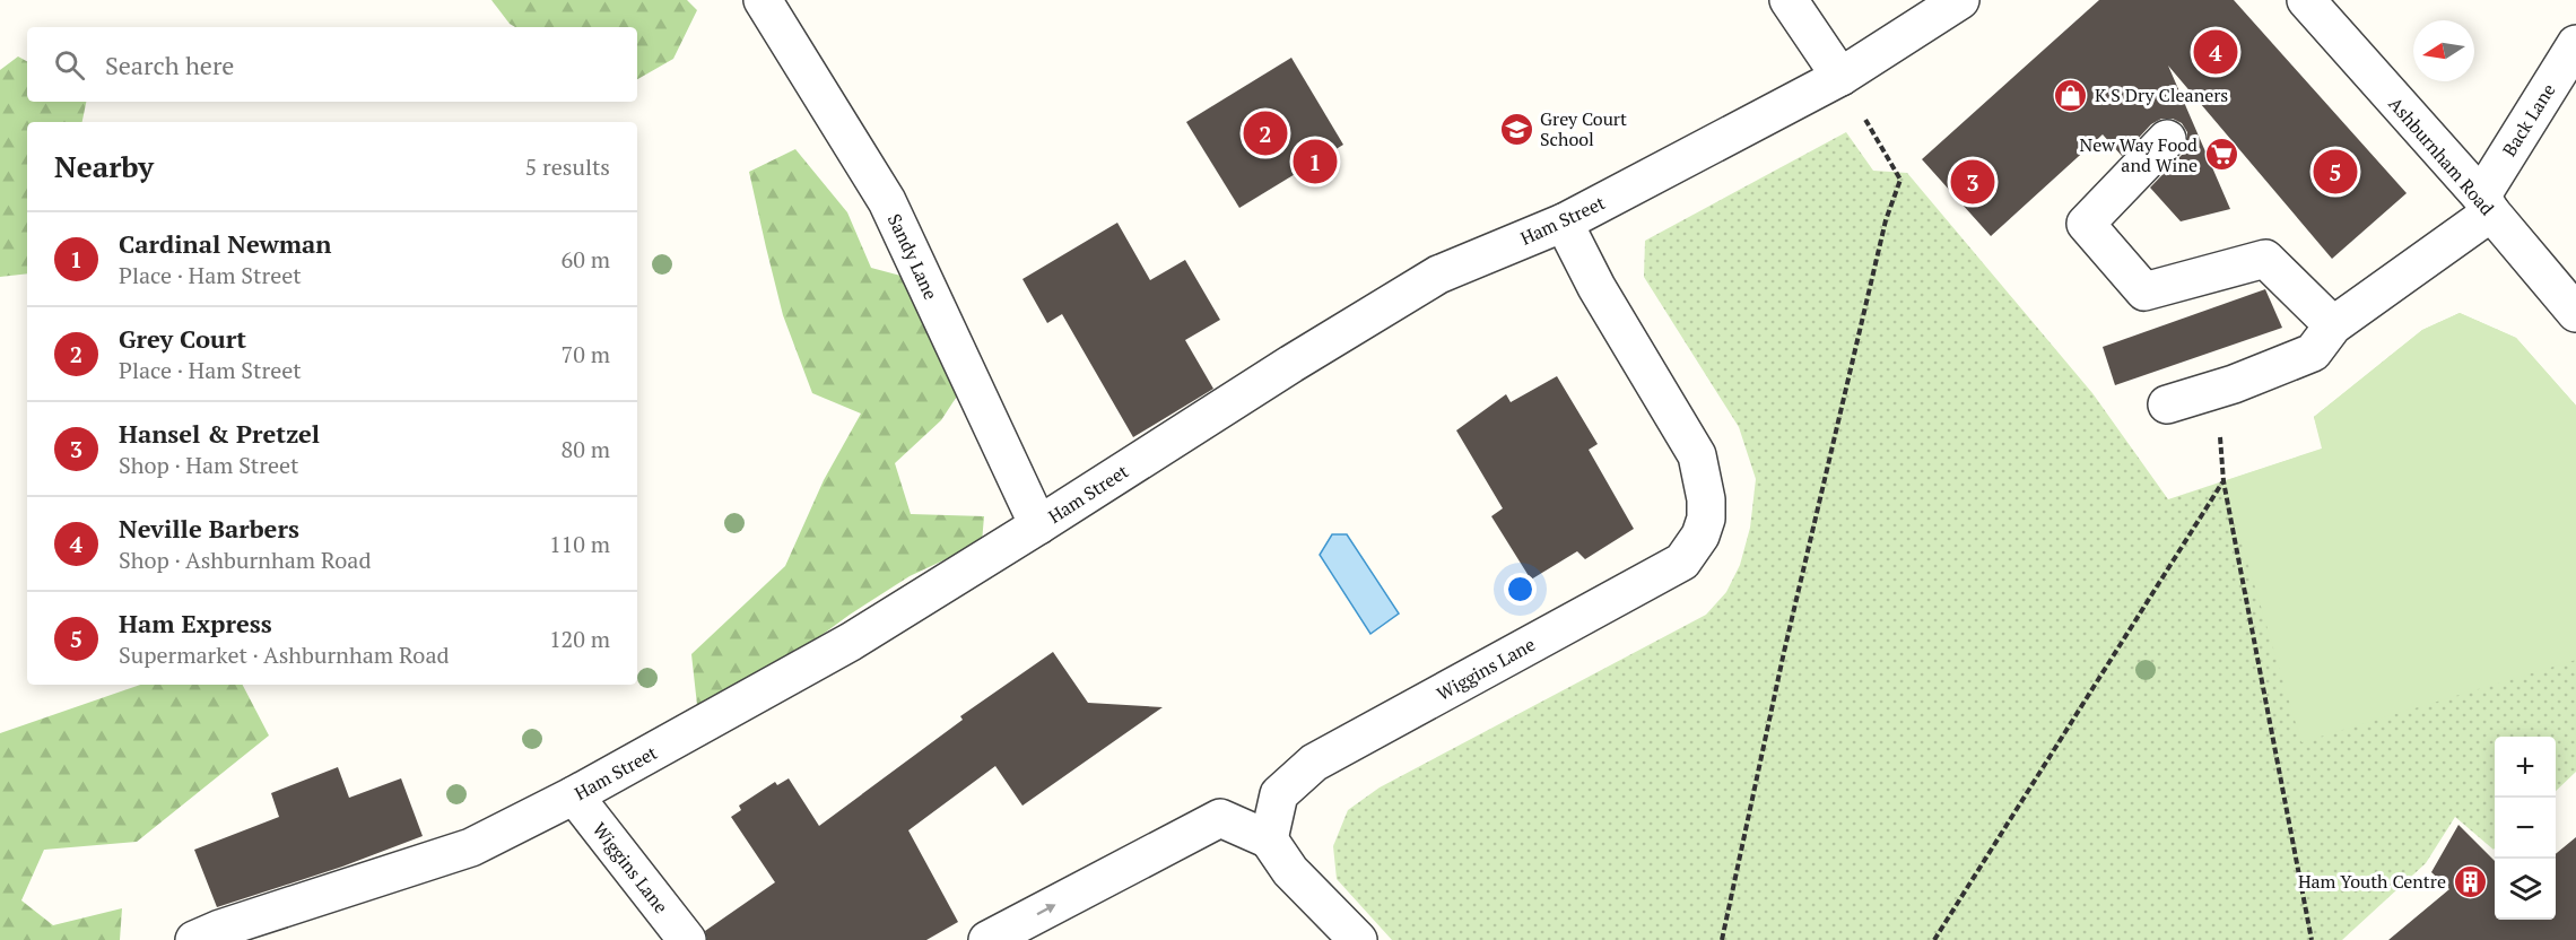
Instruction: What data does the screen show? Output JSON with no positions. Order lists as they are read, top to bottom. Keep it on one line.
{"streets":{"street":["Back Lane","Ashburnham Road","Ham Street","Sandy Lane","Wiggins Lane"]},"crossings":[["Back Lane","Ashburnham Road"],["Ham Street","Sandy Lane"],["Ham Street","Wiggins Lane"]],"places":{"shop":["K S Dry Cleaners"],"school or university":["Grey Court School"],"supermarket":["New Way Food and Wine"],"building":["Ham Youth Centre"]},"north":"left","page":{"pins":["4","2","1","5","3"],"search":"Search here","heading":["Nearby","5 results"],"list":[{"mark":"1","name":"Cardinal Newman","note":"Place · Ham Street","value":"60 m"},{"mark":"2","name":"Grey Court","note":"Place · Ham Street","value":"70 m"},{"mark":"3","name":"Hansel & Pretzel","note":"Shop · Ham Street","value":"80 m"},{"mark":"4","name":"Neville Barbers","note":"Shop · Ashburnham Road","value":"110 m"},{"mark":"5","name":"Ham Express","note":"Supermarket · Ashburnham Road","value":"120 m"}],"map_buttons":["+","−"]}}
